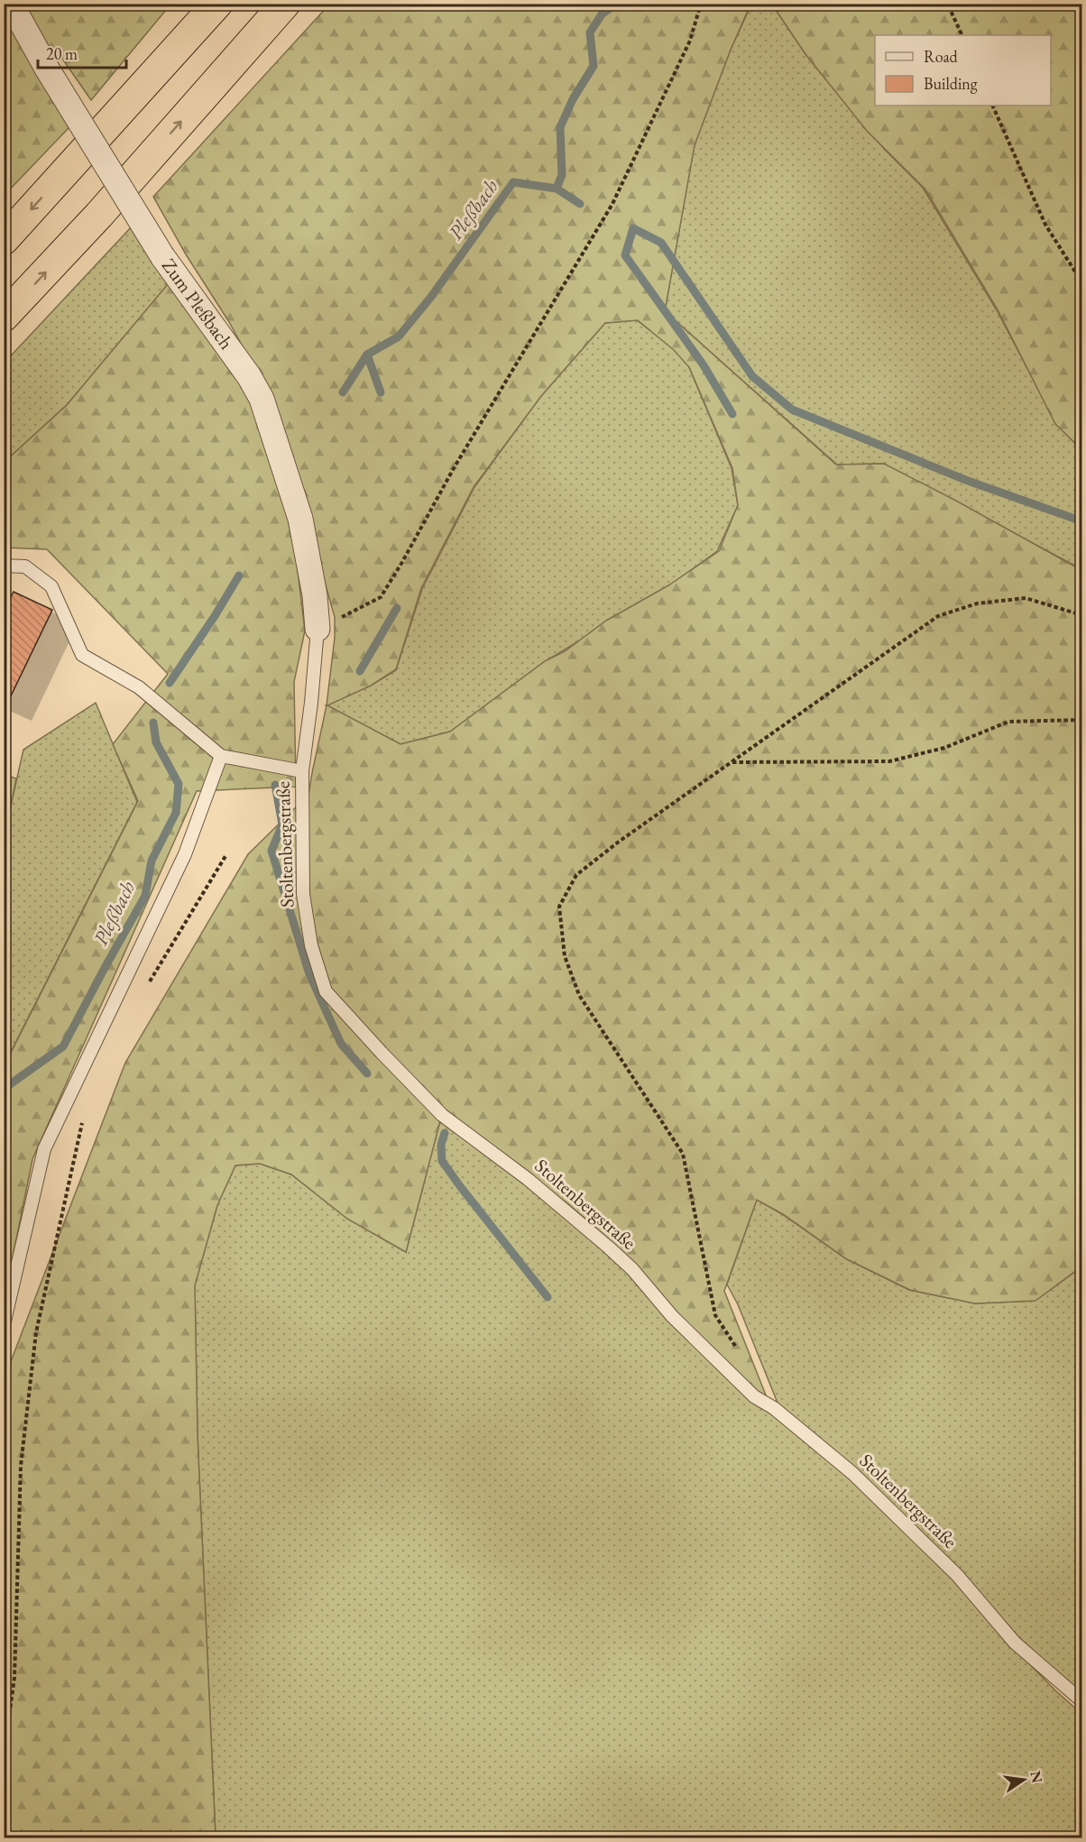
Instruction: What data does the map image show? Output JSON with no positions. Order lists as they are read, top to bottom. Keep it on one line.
{"streets":{"street":["Zum Pleßbach"],"lane":["Stoltenbergstraße"]},"crossings":[["Zum Pleßbach","Stoltenbergstraße"]],"water":["Pleßbach"],"legend":["Road","Building"],"scale_bar":"20 m","north":"right"}
